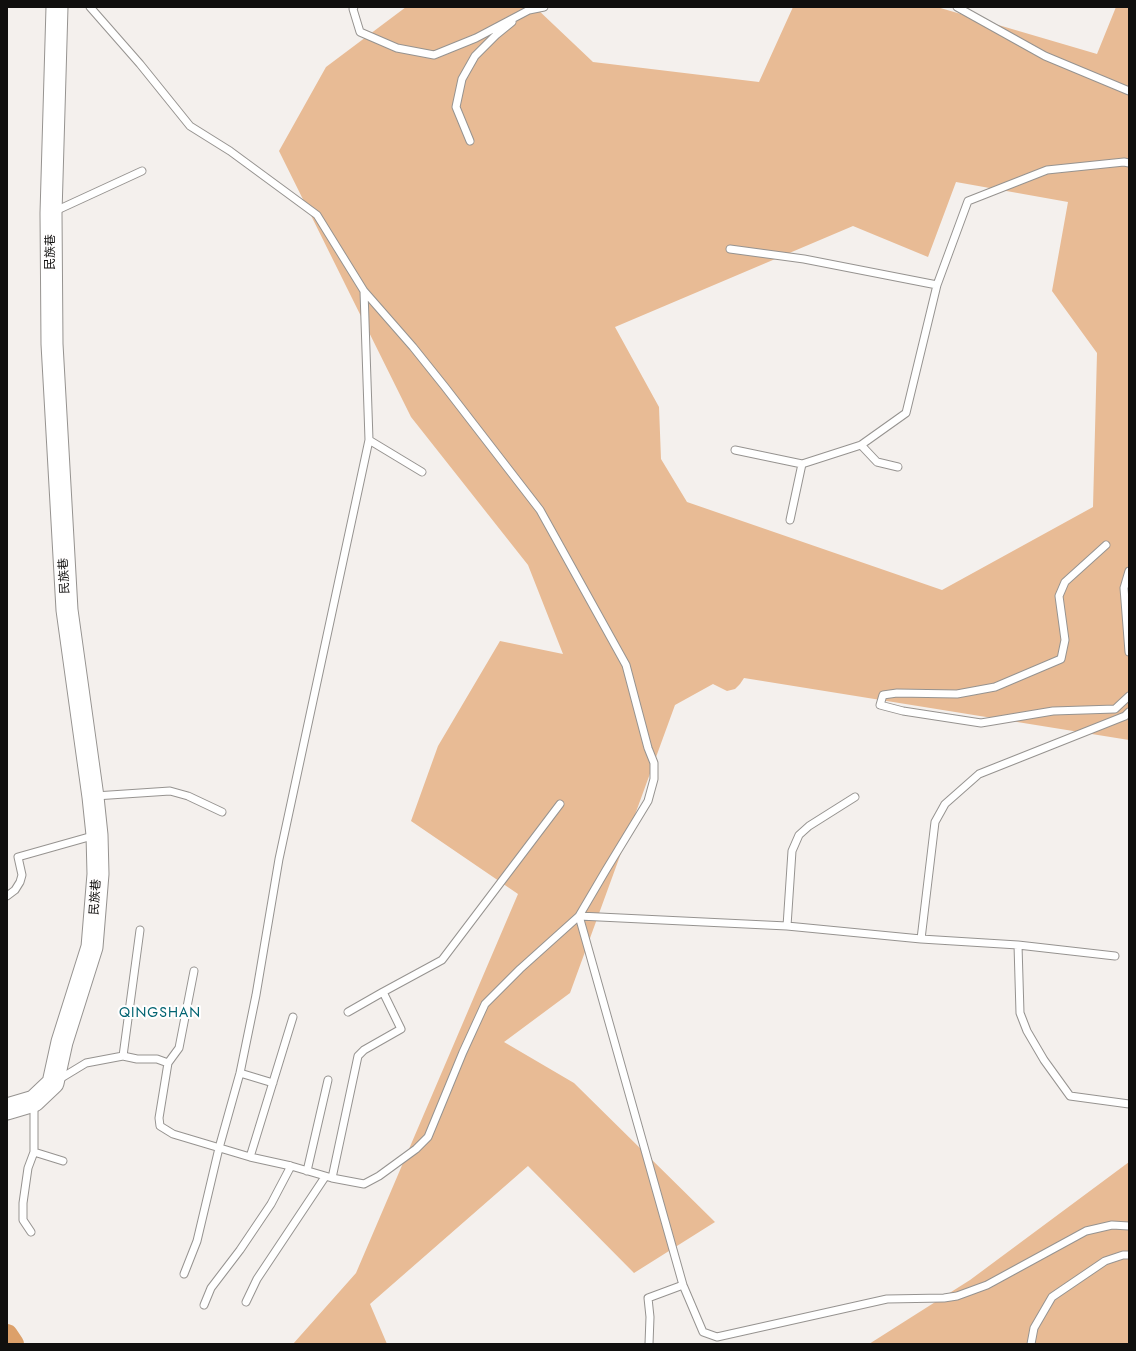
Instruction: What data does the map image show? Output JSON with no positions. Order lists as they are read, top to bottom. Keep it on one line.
{"streets":{"street":["民族巷"]},"districts":["QINGSHAN"]}
